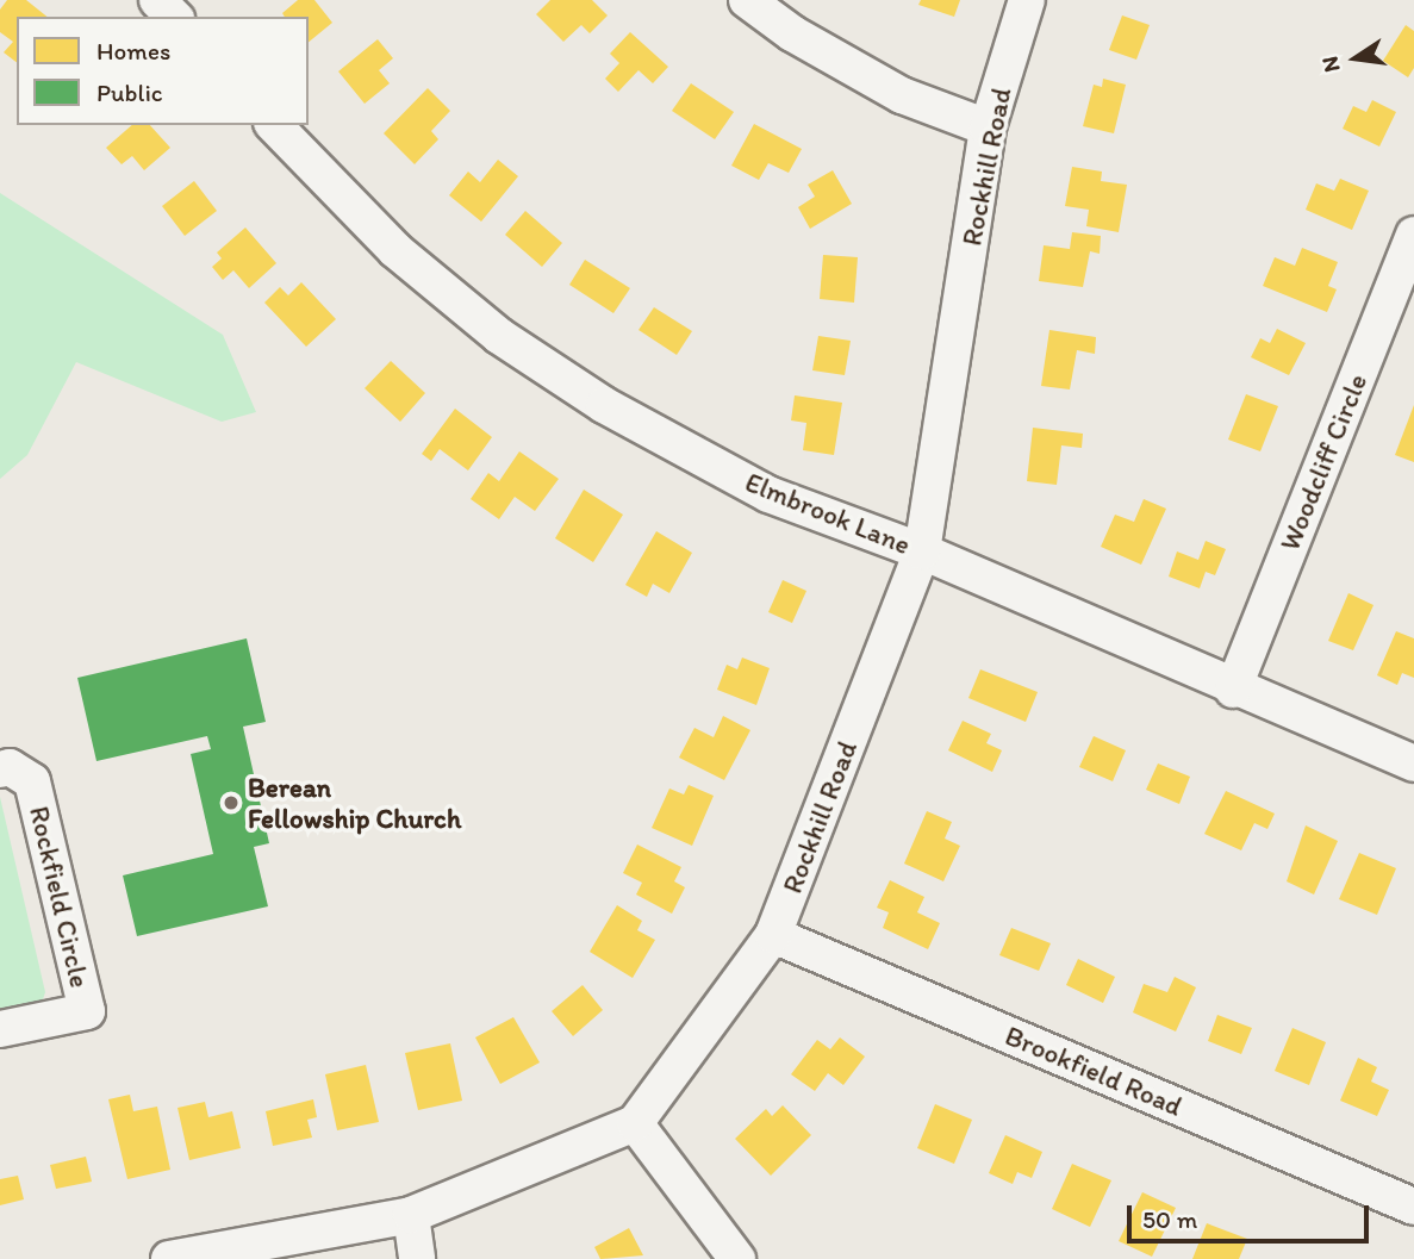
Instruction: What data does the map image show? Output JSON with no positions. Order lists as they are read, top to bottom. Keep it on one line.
{"streets":{"street":["Rockhill Road","Woodcliff Circle","Elmbrook Lane","Rockfield Circle","Brookfield Road"]},"crossings":[["Rockhill Road","Elmbrook Lane"],["Rockhill Road","Brookfield Road"],["Woodcliff Circle","Elmbrook Lane"]],"places":["Berean Fellowship Church"],"legend":["Homes","Public"],"scale_bar":"50 m","north":"left"}
